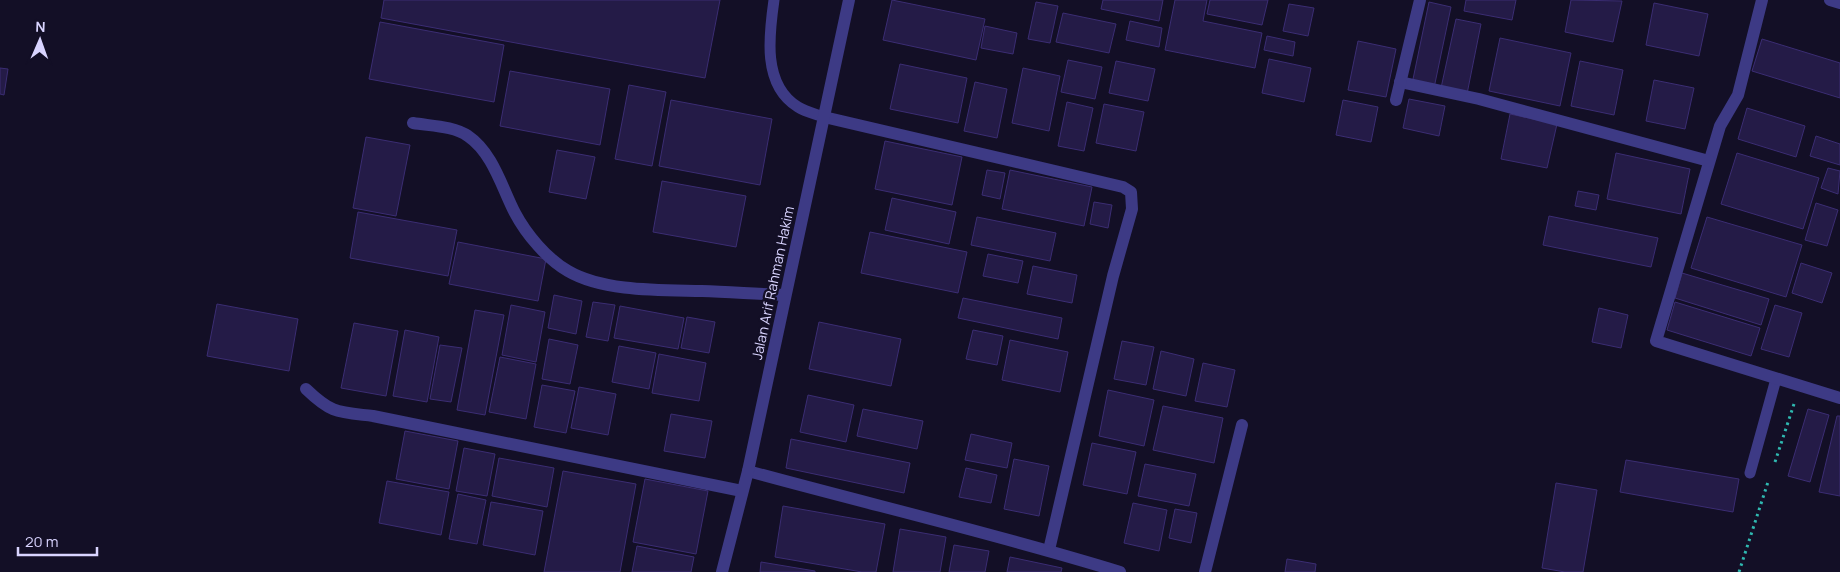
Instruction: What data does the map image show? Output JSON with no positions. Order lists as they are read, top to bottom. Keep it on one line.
{"streets":{"street":["Jalan Arif Rahman Hakim"]},"scale_bar":"20 m","north":"top"}
